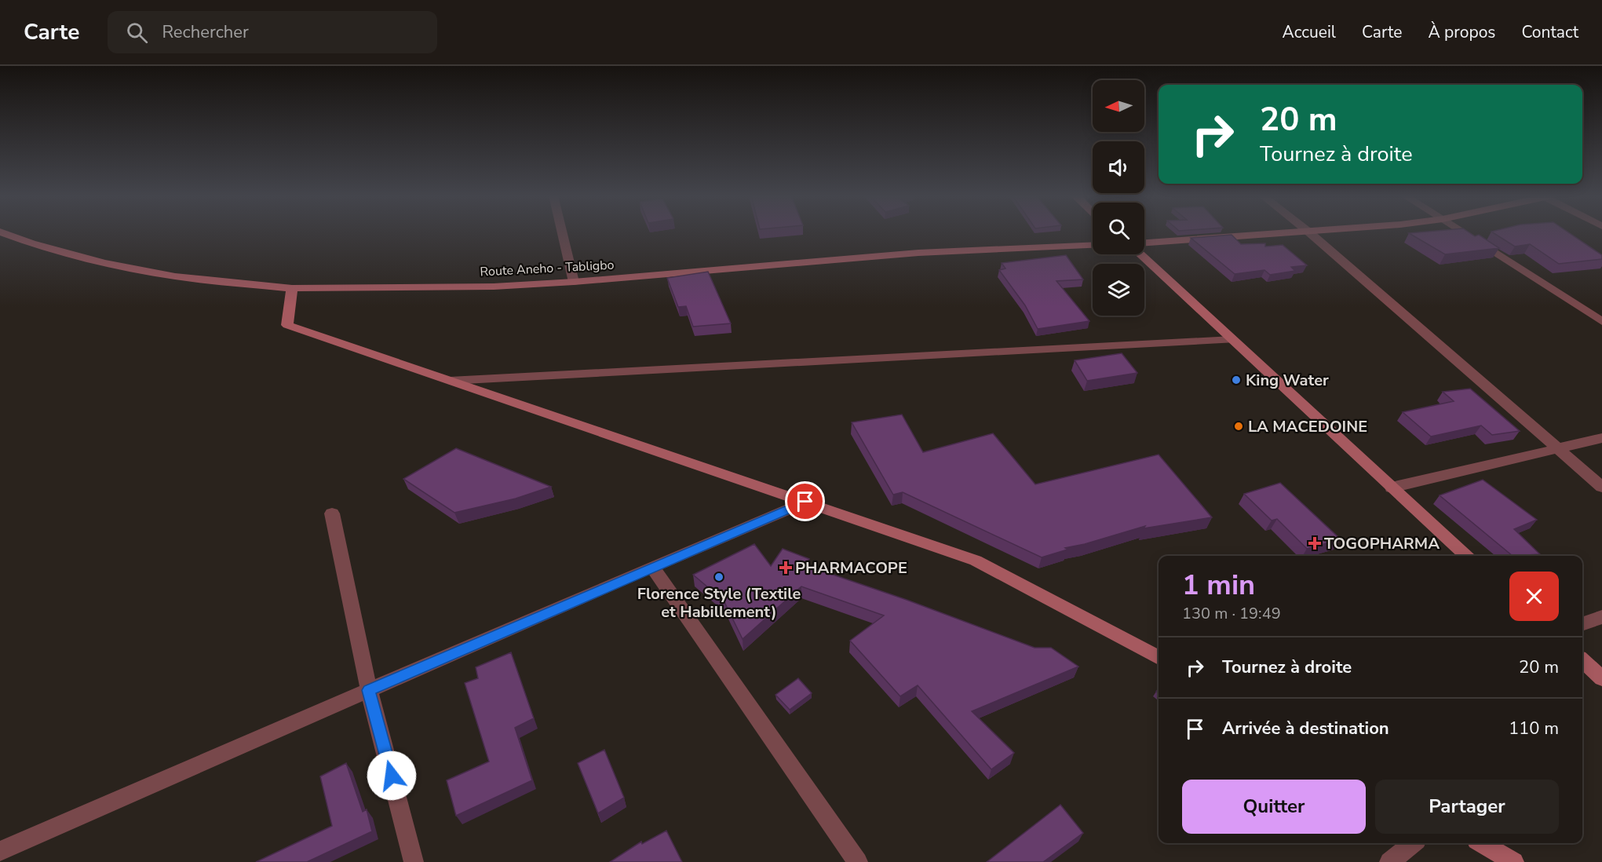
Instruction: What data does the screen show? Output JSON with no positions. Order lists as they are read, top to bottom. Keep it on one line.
{"streets":{"main road":["Route Aneho - Tabligbo"]},"places":{"other":["King Water","LA MACEDOINE","Florence Style (Textile et Habillement)"],"health":["TOGOPHARMA","PHARMACOPE"]},"north":"left","page":{"header":"Carte","search":"Rechercher","nav":["Accueil","Carte","À propos","Contact"],"turn":["20 m","Tournez à droite"],"heading":["1 min","130 m · 19:49"],"list":[{"name":"Tournez à droite","value":"20 m"},{"name":"Arrivée à destination","value":"110 m"}],"buttons":["Quitter","Partager"]}}
